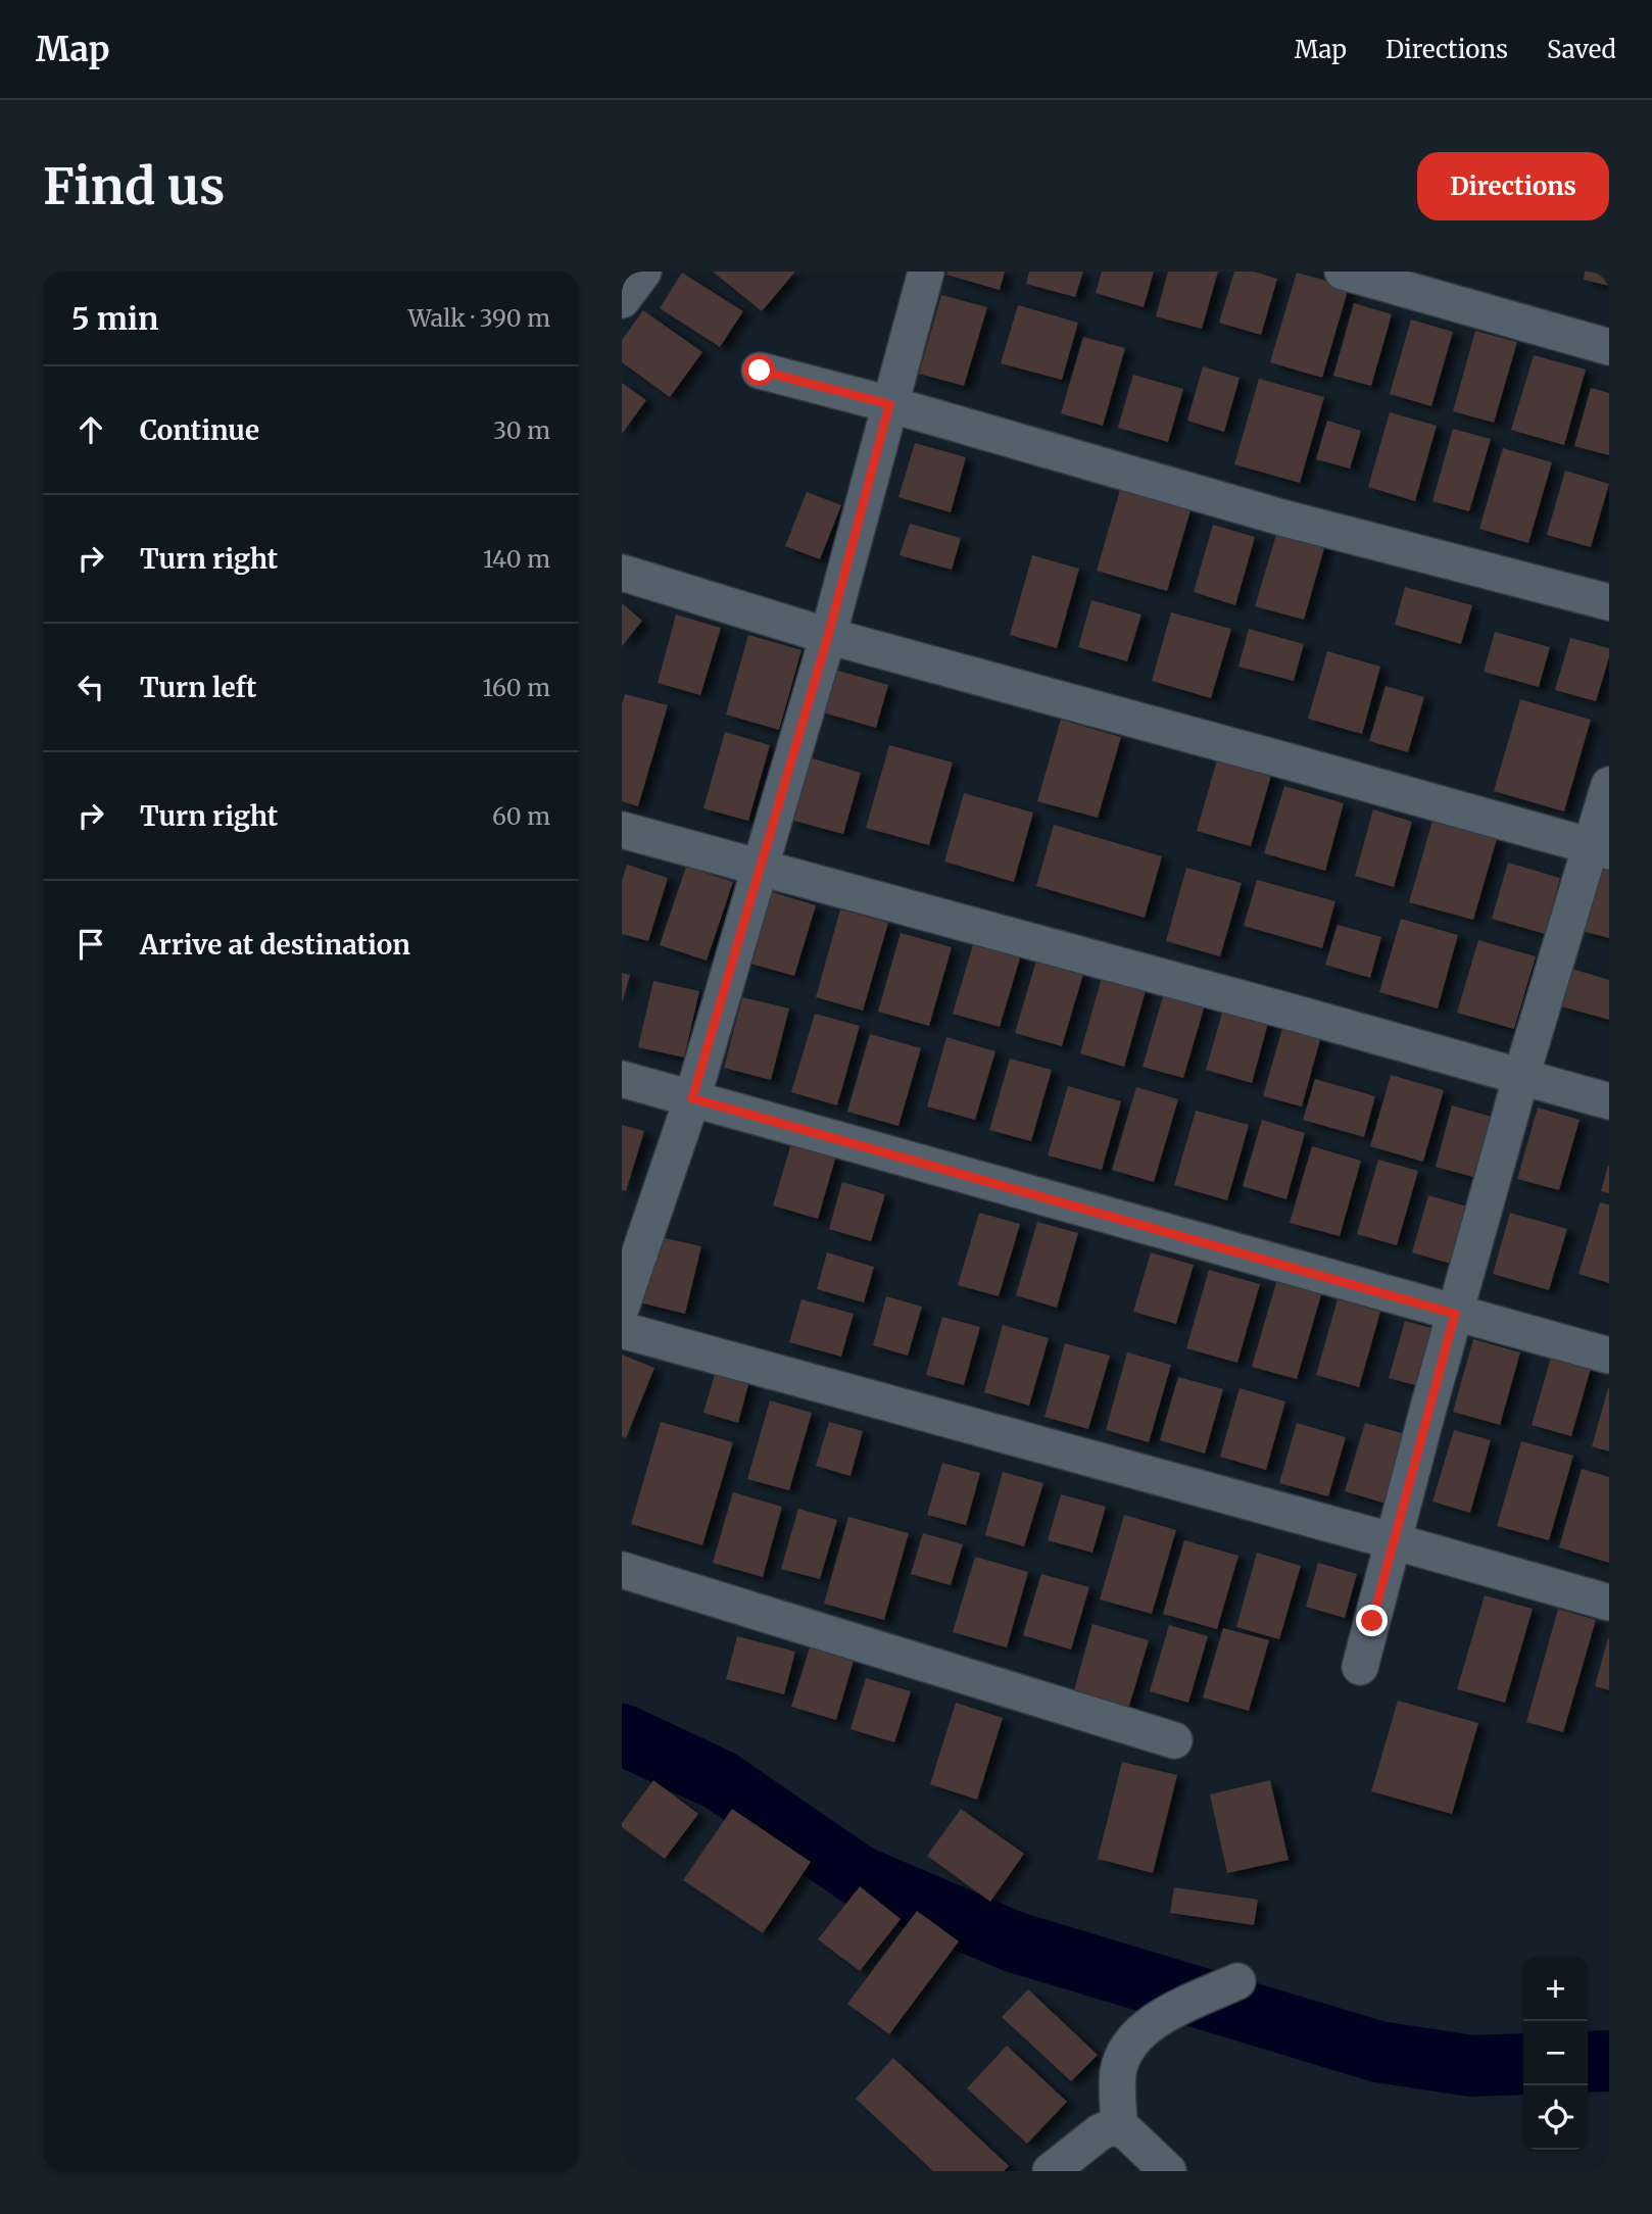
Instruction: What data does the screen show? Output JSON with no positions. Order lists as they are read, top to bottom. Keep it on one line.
{"page":{"header":"Map","nav":["Map","Directions","Saved"],"buttons":"Directions","title":"Find us","heading":["5 min","Walk · 390 m"],"list":[["Continue","30 m"],["Turn right","140 m"],["Turn left","160 m"],["Turn right","60 m"],"Arrive at destination"],"map_buttons":["+","−"]}}
